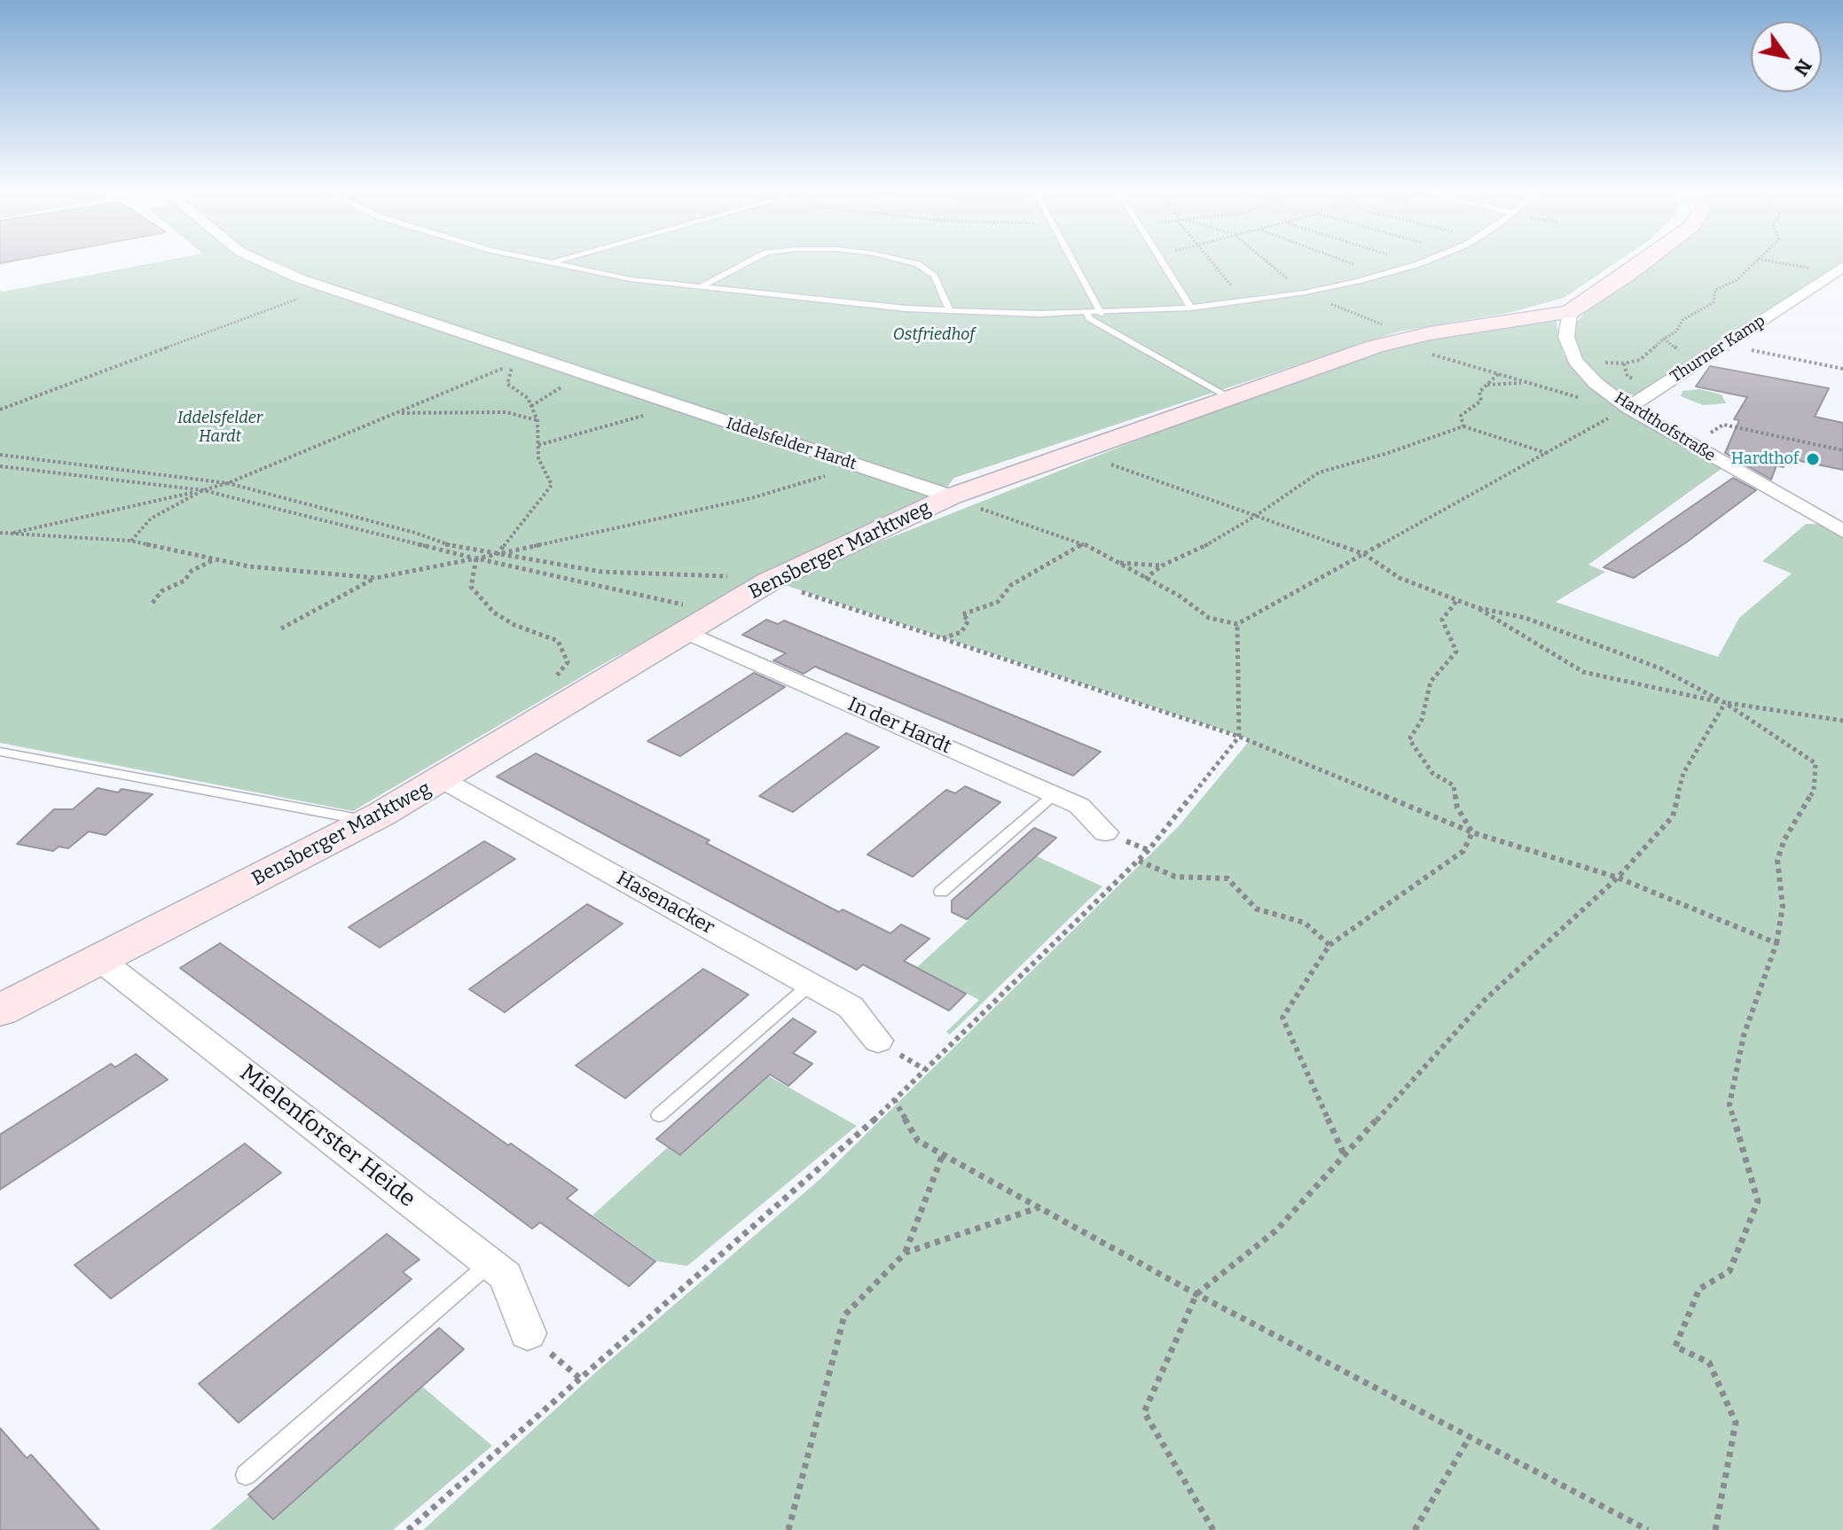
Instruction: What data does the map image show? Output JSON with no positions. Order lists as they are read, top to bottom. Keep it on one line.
{"streets":{"street":["Thurner Kamp","Hardthofstraße","Iddelsfelder Hardt","Bensberger Marktweg","In der Hardt","Hasenacker","Mielenforster Heide"]},"crossings":[["Thurner Kamp","Hardthofstraße"],["Iddelsfelder Hardt","Bensberger Marktweg"],["Bensberger Marktweg","In der Hardt"],["Bensberger Marktweg","Hasenacker"],["Bensberger Marktweg","Mielenforster Heide"]],"parks":["Ostfriedhof","Iddelsfelder Hardt"],"places":["Hardthof"],"north":"bottom right"}
